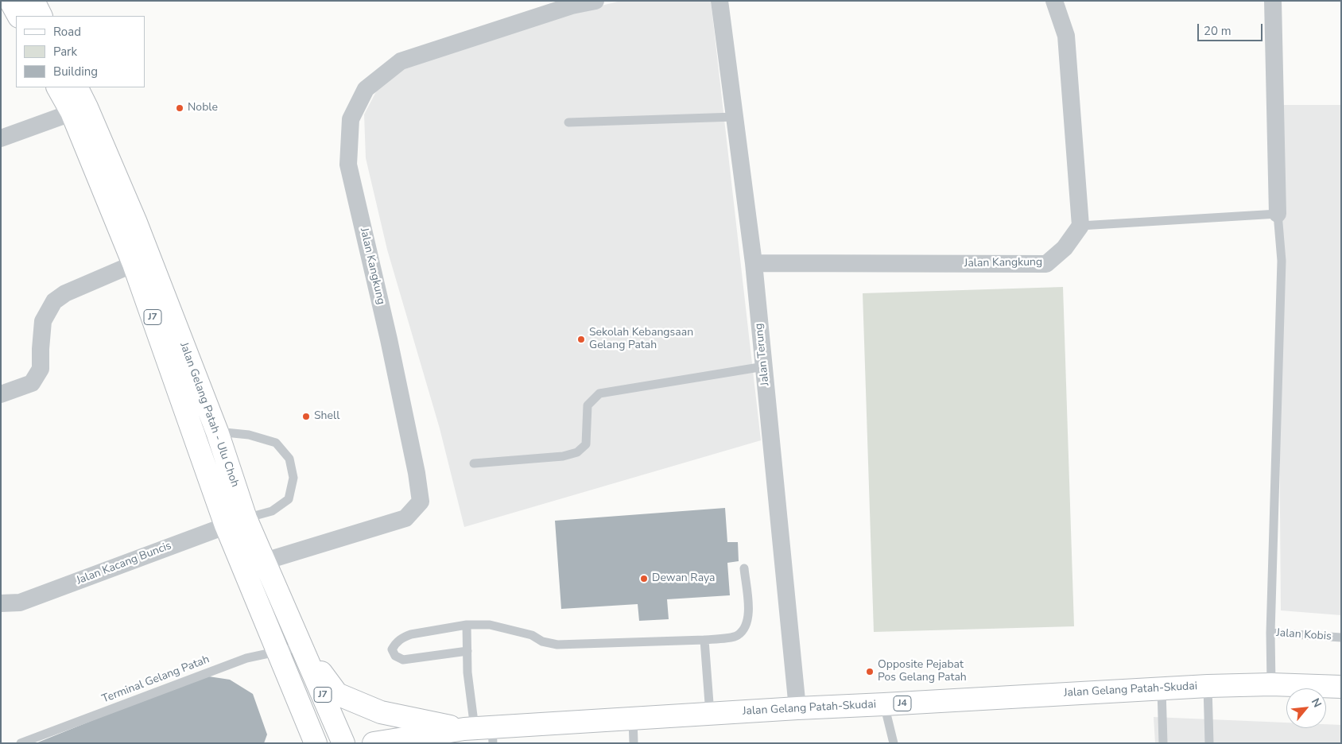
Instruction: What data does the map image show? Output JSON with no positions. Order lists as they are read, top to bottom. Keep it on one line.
{"streets":{"main road":["J7","Jalan Gelang Patah - Ulu Choh","Jalan Gelang Patah-Skudai","J4"],"street":["Jalan Kangkung","Jalan Terung","Jalan Kacang Buncis"],"lane":["Jalan Kobis","Terminal Gelang Patah"]},"crossings":[["Jalan Kangkung","Jalan Terung"],["Jalan Kangkung","Jalan Gelang Patah - Ulu Choh"],["Jalan Terung","Jalan Gelang Patah-Skudai"],["Jalan Gelang Patah - Ulu Choh","Jalan Kacang Buncis"],["Jalan Gelang Patah - Ulu Choh","Terminal Gelang Patah"],["Jalan Kobis","Jalan Gelang Patah-Skudai"]],"places":["Noble","Sekolah Kebangsaan Gelang Patah","Shell","Dewan Raya","Opposite Pejabat Pos Gelang Patah"],"legend":["Road","Park","Building"],"scale_bar":"20 m","north":"top right"}
